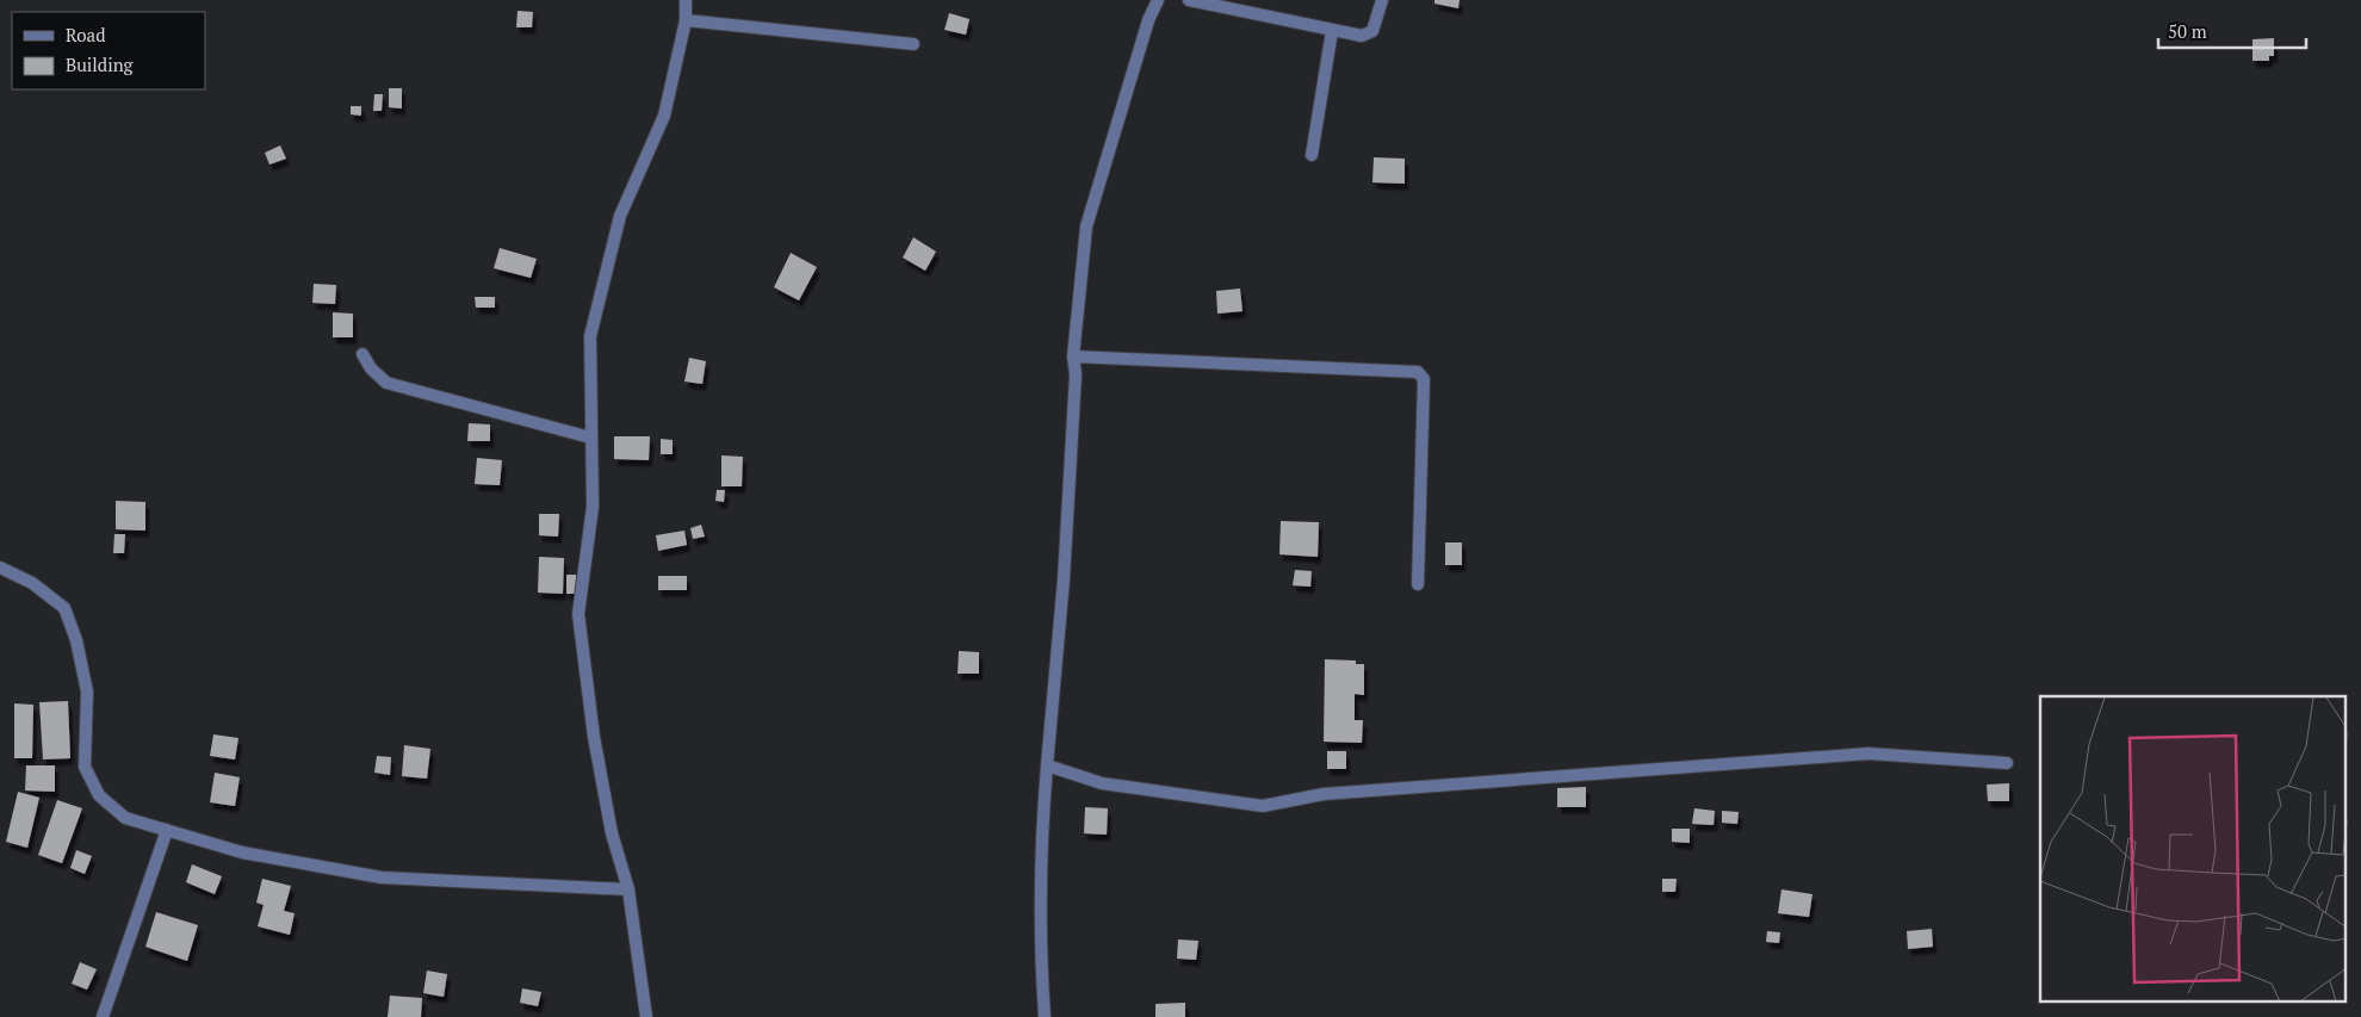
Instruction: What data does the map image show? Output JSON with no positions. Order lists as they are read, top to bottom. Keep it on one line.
{"legend":["Road","Building"],"scale_bar":"50 m"}
